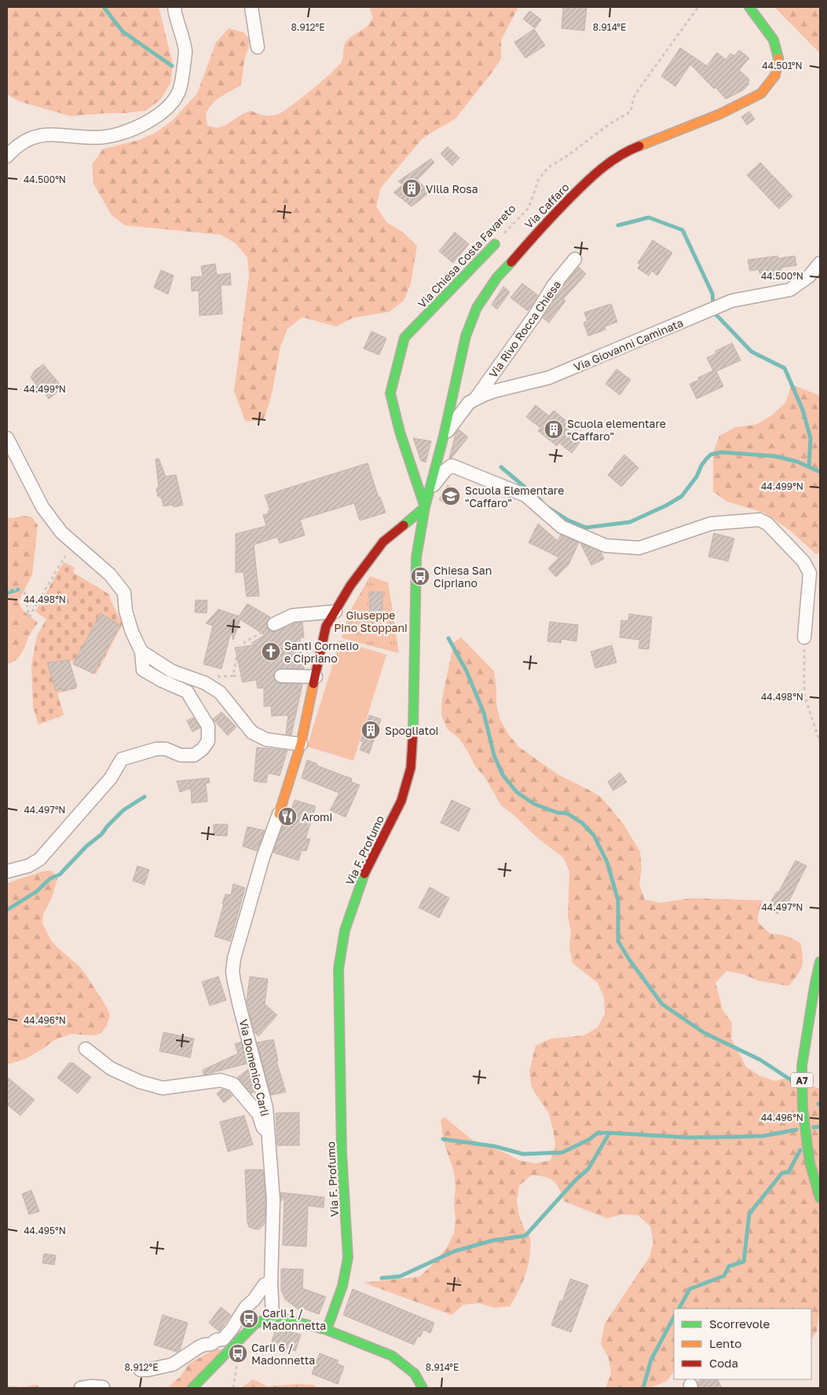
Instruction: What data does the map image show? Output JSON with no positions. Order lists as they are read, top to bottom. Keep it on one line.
{"streets":{"main road":["Via Caffaro","Via Chiesa Costa Favareto","Via F. Profumo","Via Domenico Carli","A7"],"street":["Via Rivo Rocca Chiesa","Via Giovanni Caminata"]},"crossings":[["Via Caffaro","Via Chiesa Costa Favareto"],["Via Caffaro","Via Giovanni Caminata"],["Via Caffaro","Via F. Profumo"],["Via Caffaro","Via Domenico Carli"],["Via Chiesa Costa Favareto","Via Domenico Carli"],["Via Rivo Rocca Chiesa","Via Giovanni Caminata"]],"parks":["Giuseppe Pino Stoppani"],"places":{"building":["Villa Rosa","Scuola elementare \"Caffaro\"","Spogliatoi"],"school or university":["Scuola Elementare \"Caffaro\""],"bus stop":["Chiesa San Cipriano","Carli 1 / Madonnetta","Carli 6 / Madonnetta"],"church":["Santi Cornelio e Cipriano"],"restaurant":["Aromi"]},"legend":["Scorrevole","Lento","Coda"],"coordinates":["8.912°E","8.914°E","44.501°N","44.500°N","44.499°N","44.498°N","44.497°N","44.496°N","44.495°N"]}
